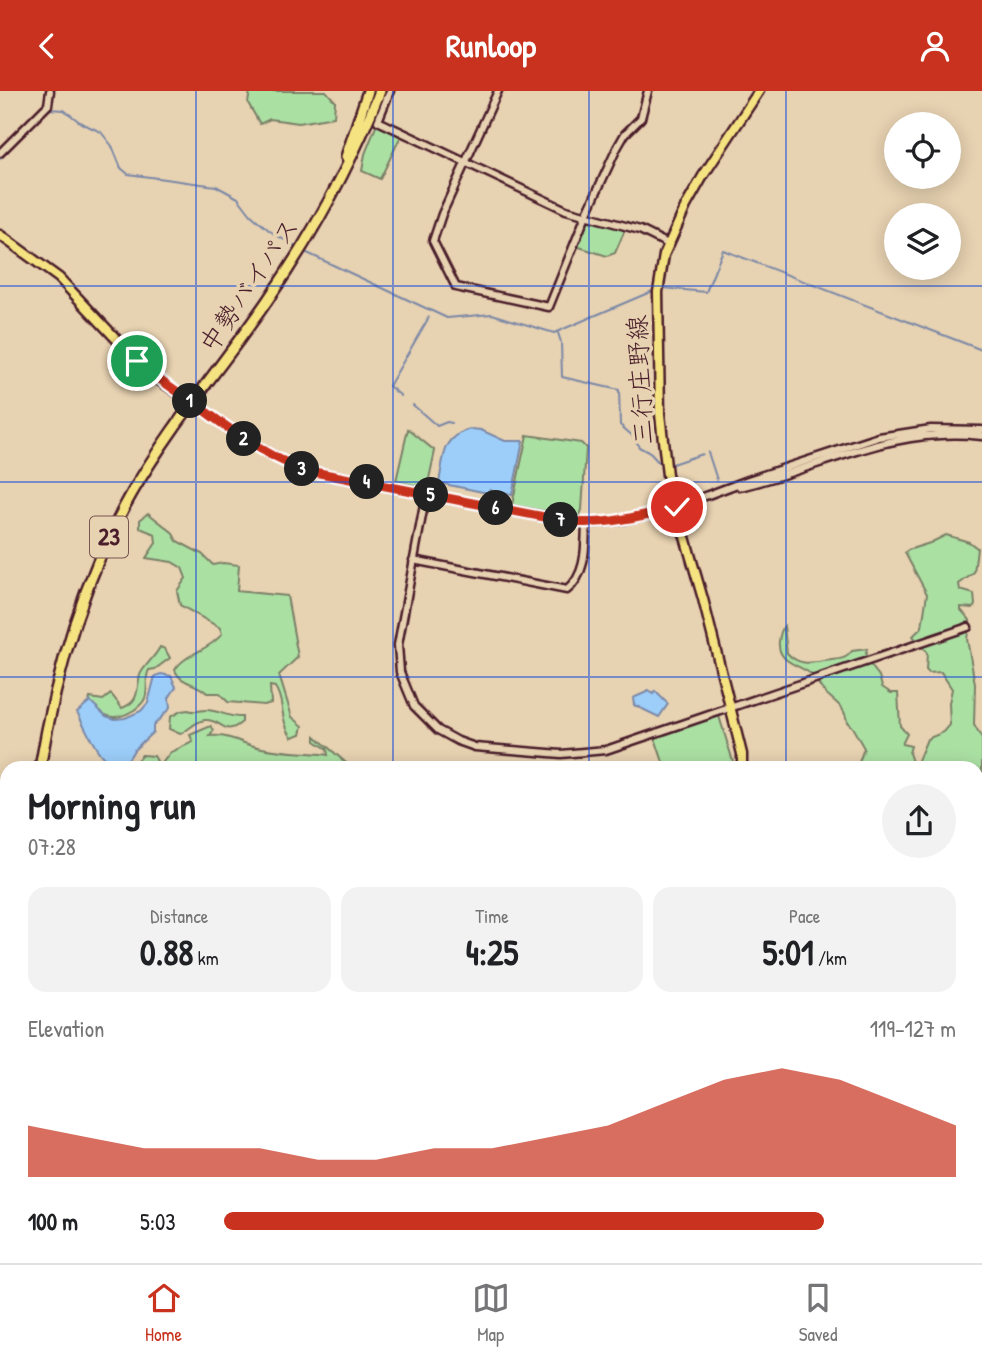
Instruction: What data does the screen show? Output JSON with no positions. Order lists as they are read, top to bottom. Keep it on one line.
{"streets":{"highway":["中勢バイパス","23"],"main road":["三行庄野線"]},"page":{"header":"Runloop","pins":["1","2","3","4","5","6","7"],"heading":["Morning run","07:28"],"stats":[["Distance","0.88 km"],["Time","4:25"],["Pace","5:01 /km"]],"chart":["Elevation","119–127 m"],"list":[{"name":"100 m","note":"5:03"}],"tabs":["Home","Map","Saved"]}}
